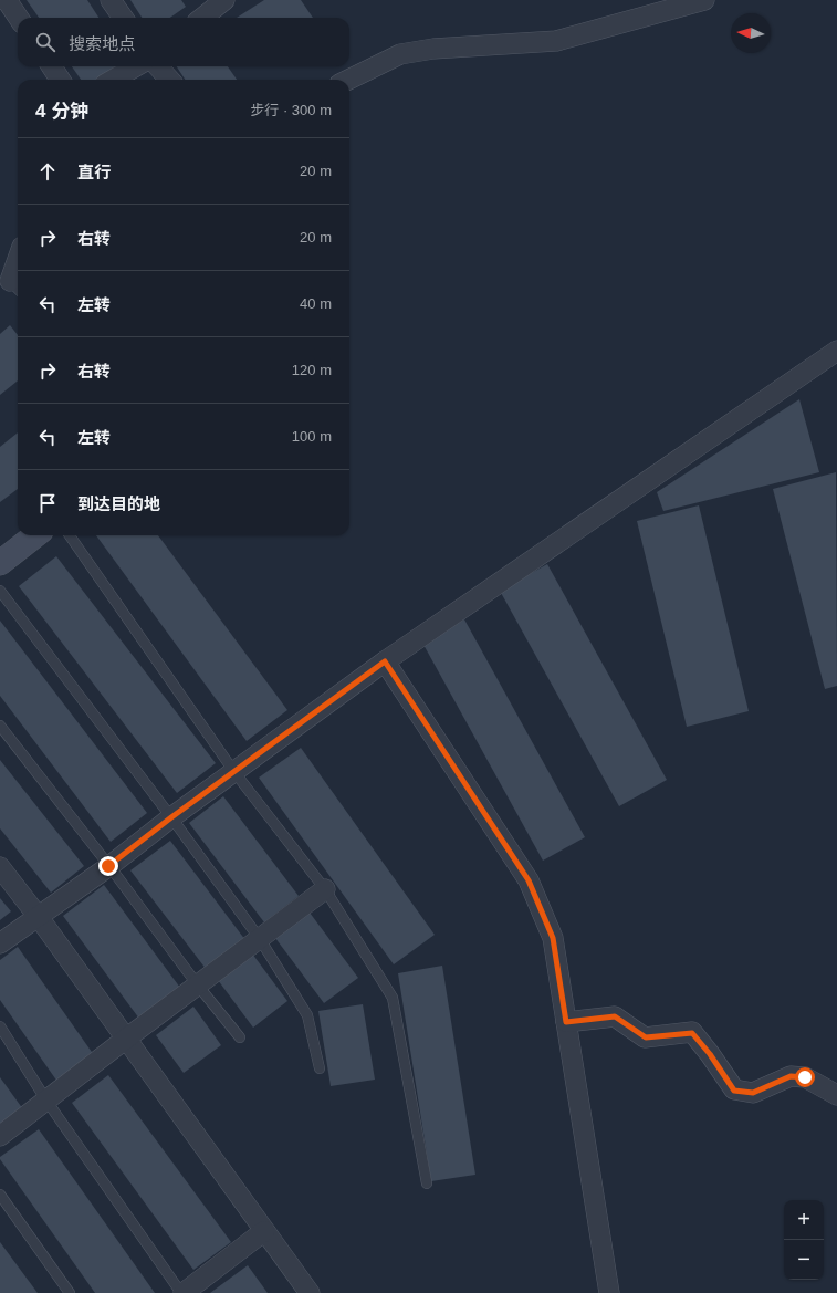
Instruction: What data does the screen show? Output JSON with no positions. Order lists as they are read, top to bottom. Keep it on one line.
{"north":"left","page":{"search":"搜索地点","heading":["4 分钟","步行 · 300 m"],"list":[["直行","20 m"],["右转","20 m"],["左转","40 m"],["右转","120 m"],["左转","100 m"],"到达目的地"],"map_buttons":["+","−"]}}
